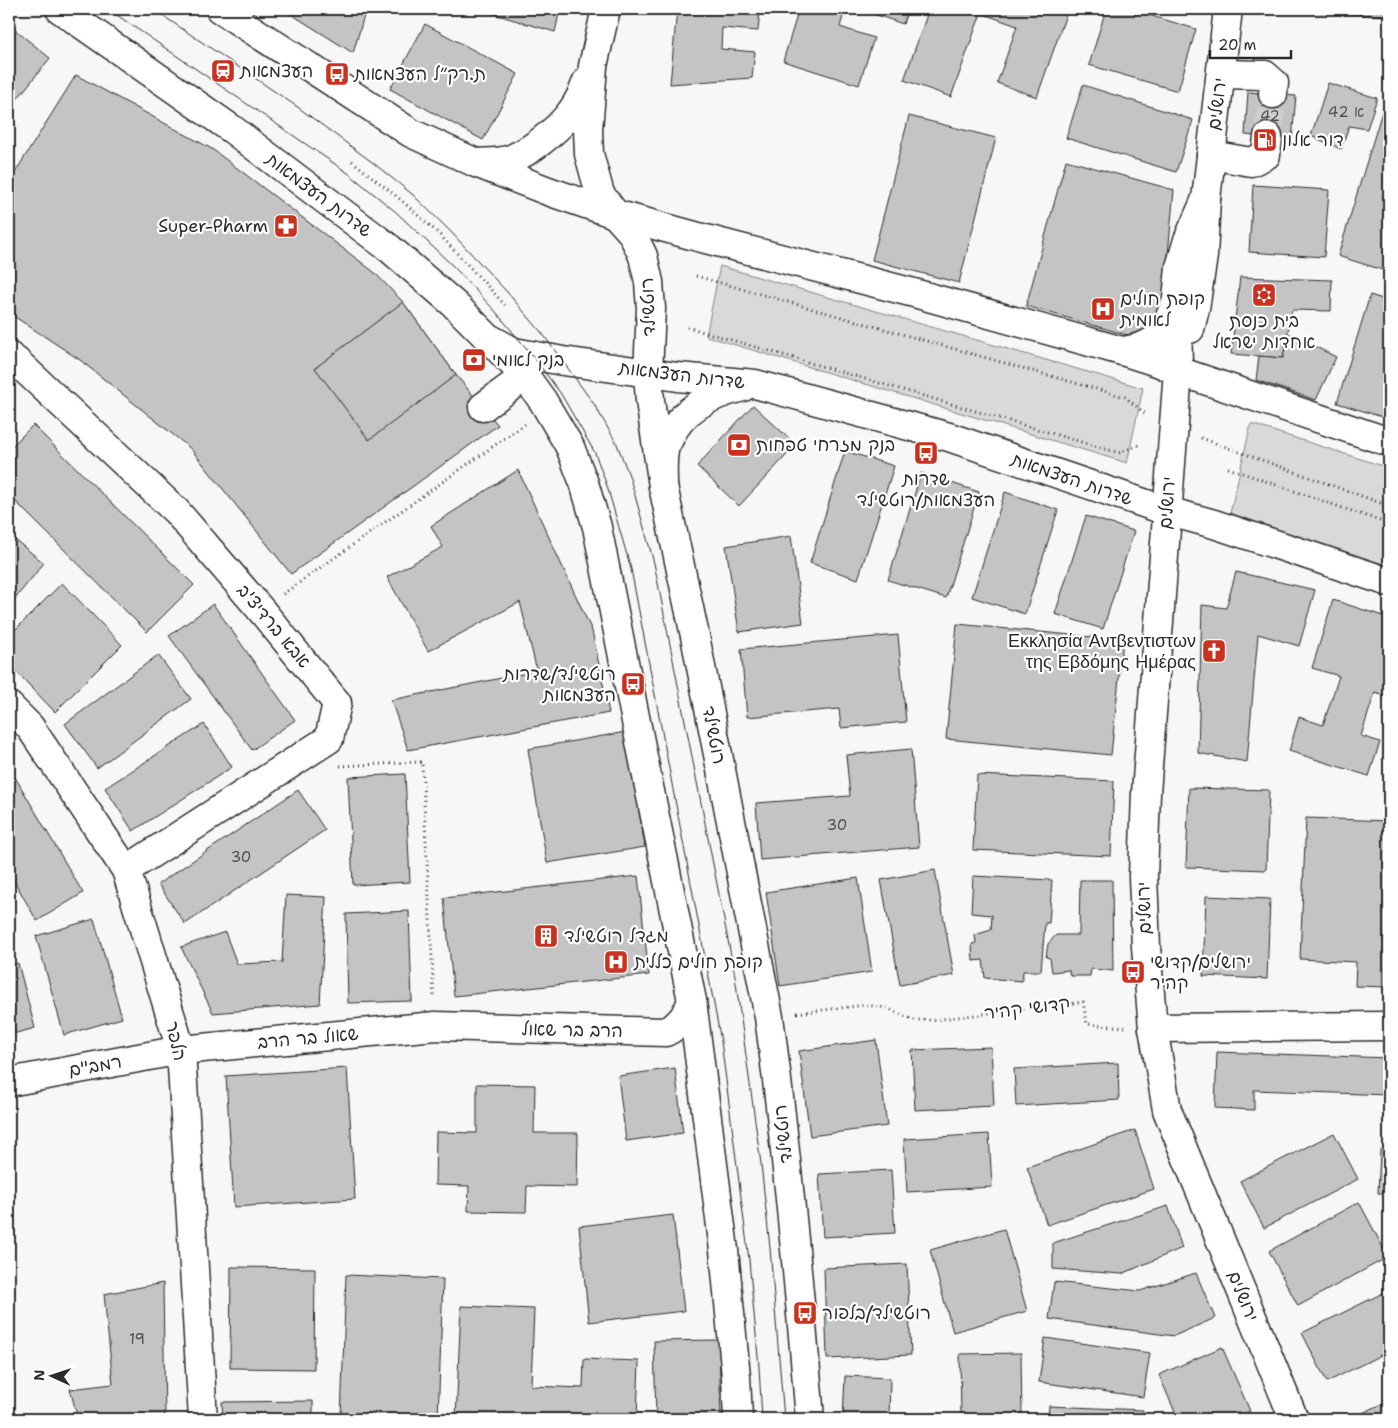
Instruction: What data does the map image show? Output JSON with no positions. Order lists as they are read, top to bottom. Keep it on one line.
{"streets":{"street":["ירושלים","שדרות העצמאות","רוטשילד","אבא ברדיצ'ב","הרב בר שאול","שאול בר הרב","הלפר","רמב\"ם"],"path":["קדושי קהיר"]},"crossings":[["ירושלים","שדרות העצמאות"],["ירושלים","קדושי קהיר"],["שדרות העצמאות","רוטשילד"],["רוטשילד","קדושי קהיר"],["הרב בר שאול","שאול בר הרב"],["שאול בר הרב","הלפר"],["שאול בר הרב","רמב\"ם"],["הלפר","רמב\"ם"]],"places":{"station":["העצמאות"],"bus stop":["ת.רק״ל העצמאות","שדרות העצמאות/רוטשילד","רוטשילד/שדרות העצמאות","ירושלים/קדושי קהיר","רוטשילד/בלפור"],"fuel station":["דור אלון"],"pharmacy":["Super-Pharm"],"synagogue":["בית כנסת אחדות ישראל"],"hospital":["קופת חולים לאומית","קופת חולים כללית"],"bank":["בנק לאומי","בנק מזרחי טפחות"],"church":["Εκκλησία Αντβεντιστων της Εβδόμης Ημέρας"],"building":["מגדל רוטשילד"]},"house_numbers":["42 א","42","30","30","19"],"scale_bar":"20 m","north":"left"}
